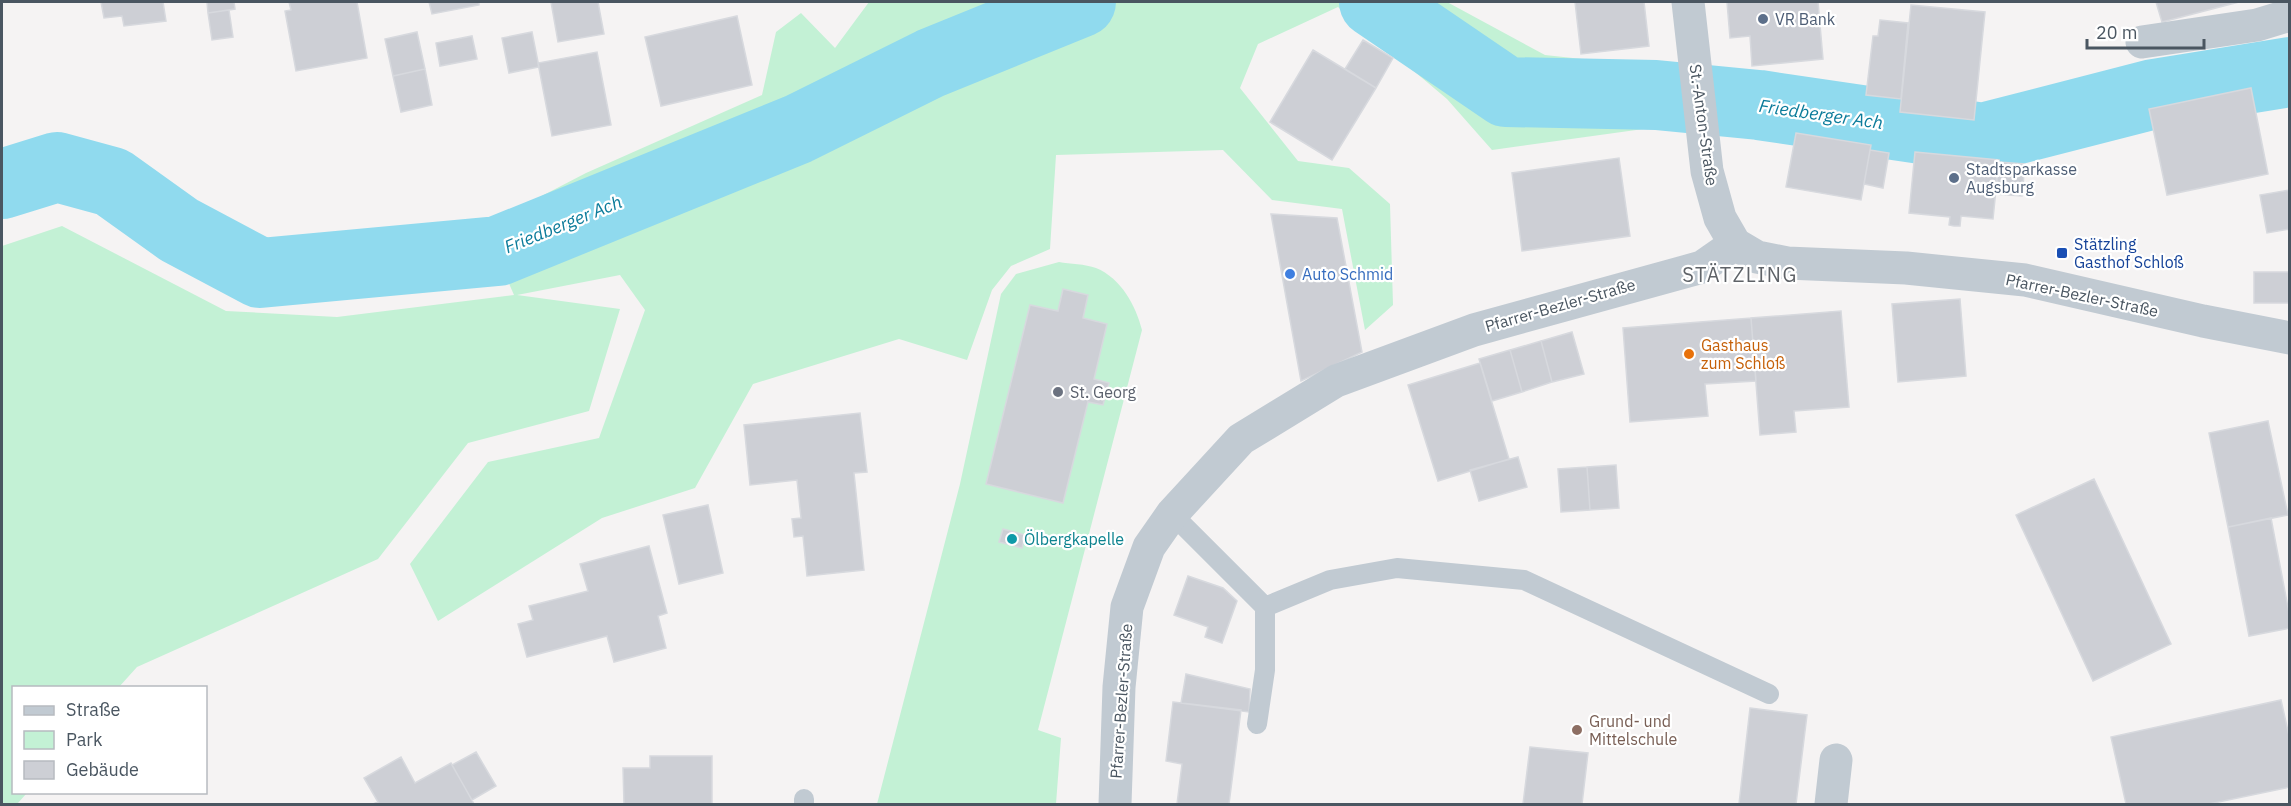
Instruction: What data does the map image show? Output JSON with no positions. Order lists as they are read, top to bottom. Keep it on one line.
{"streets":{"street":["St.-Anton-Straße","Pfarrer-Bezler-Straße"]},"crossings":[["St.-Anton-Straße","Pfarrer-Bezler-Straße"]],"districts":["STÄTZLING"],"water":["Friedberger Ach"],"places":{"other":["VR Bank","Stadtsparkasse Augsburg","Auto Schmid","Gasthaus zum Schloß","St. Georg","Ölbergkapelle","Grund- und Mittelschule"],"transit":["Stätzling Gasthof Schloß"]},"legend":["Straße","Park","Gebäude"],"scale_bar":"20 m"}
